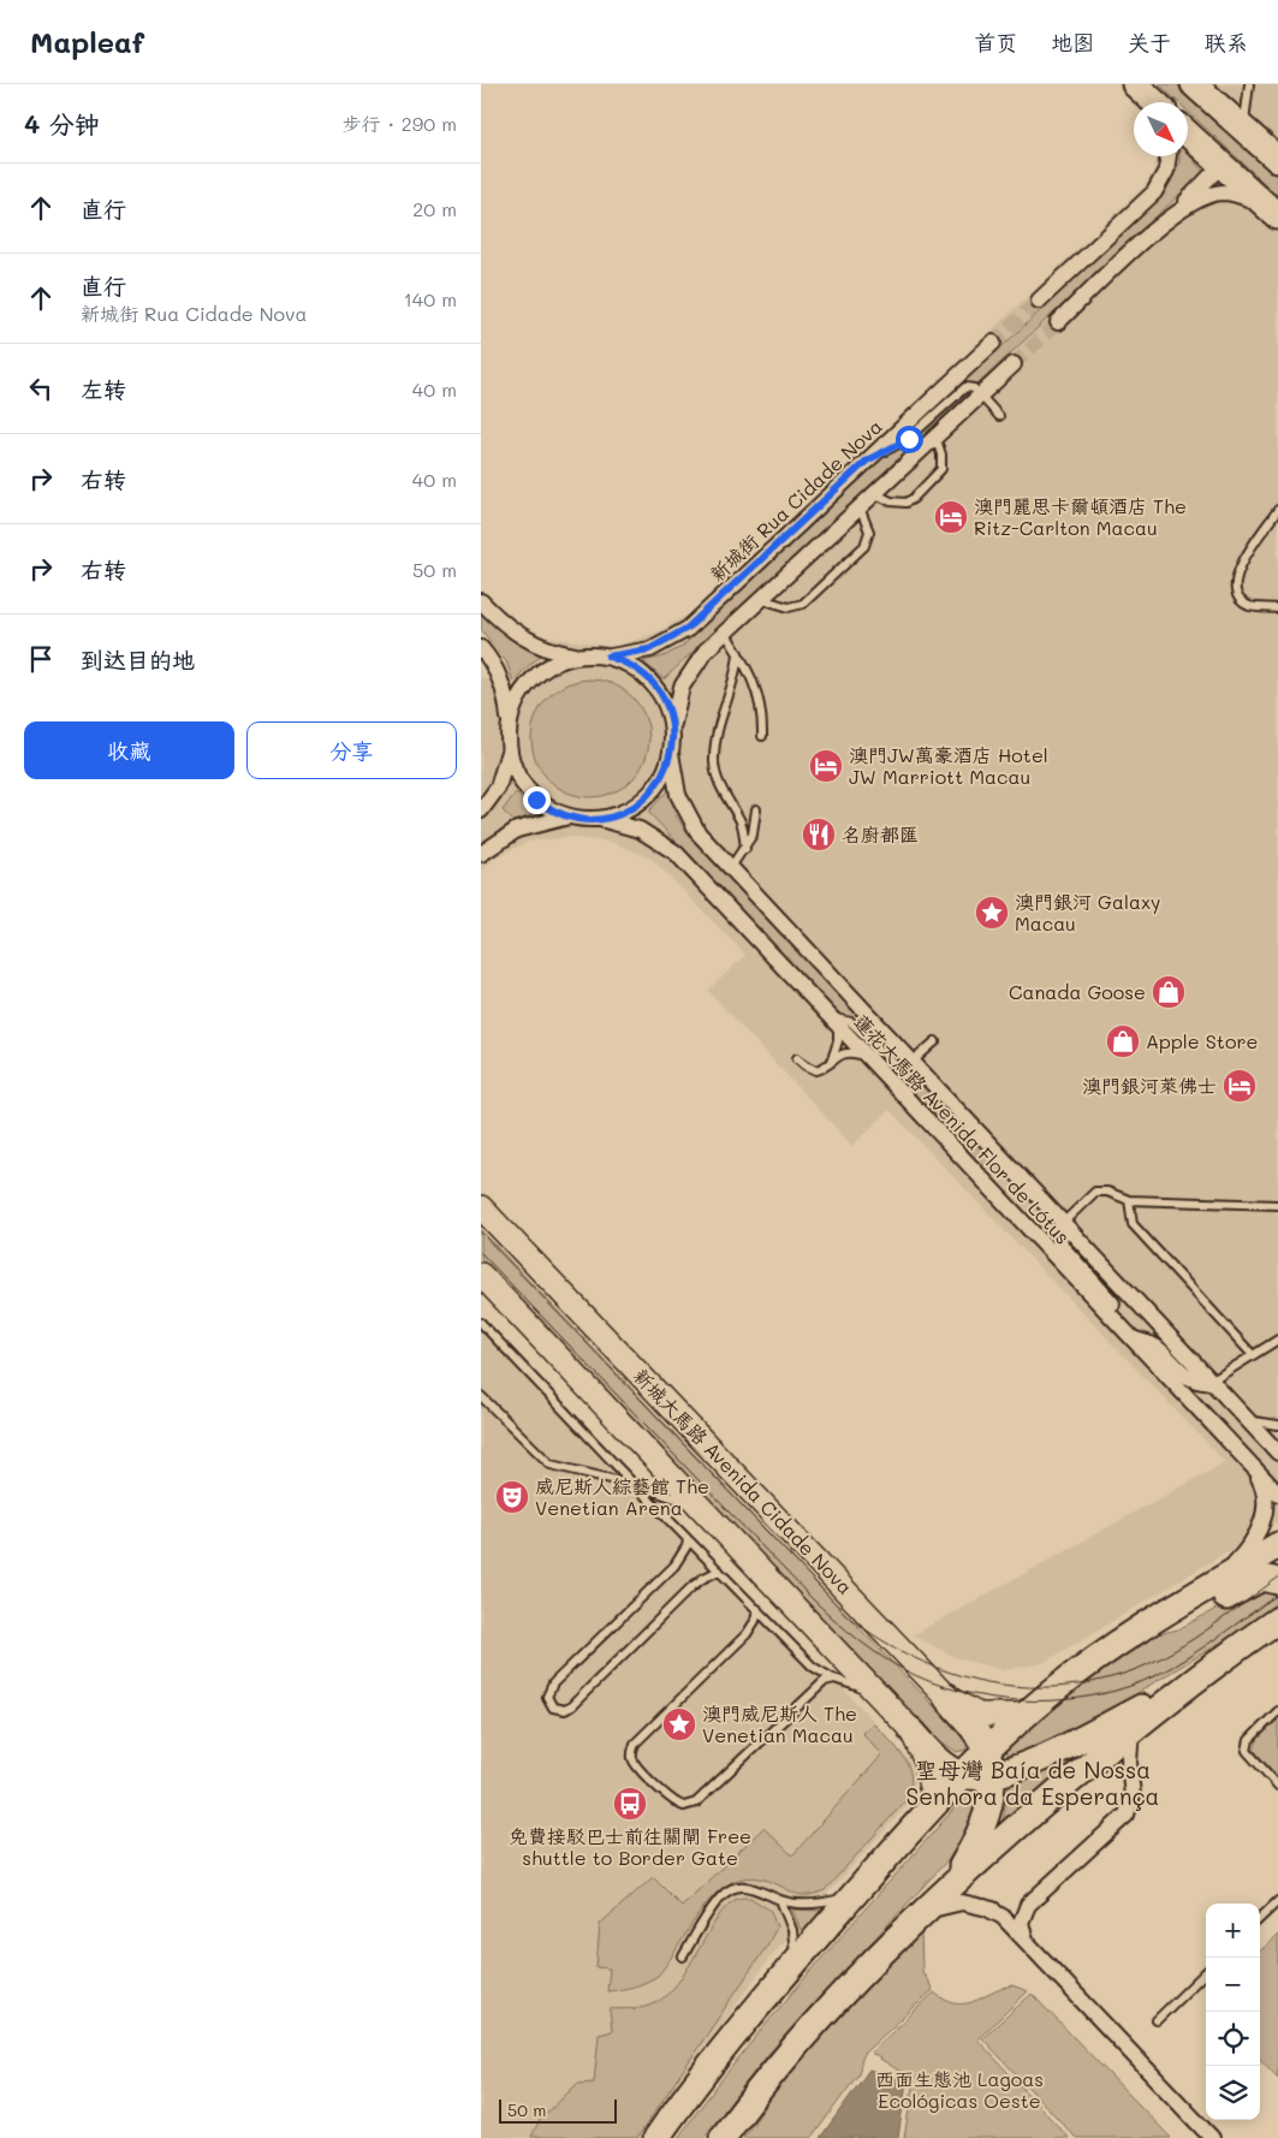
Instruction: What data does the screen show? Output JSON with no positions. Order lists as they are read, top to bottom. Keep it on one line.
{"streets":{"main road":["新城大馬路 Avenida Cidade Nova"],"street":["新城街 Rua Cidade Nova","蓮花大馬路 Avenida Flor de Lótus"]},"crossings":[["新城街 Rua Cidade Nova","蓮花大馬路 Avenida Flor de Lótus"]],"districts":["聖母灣 Baía de Nossa Senhora da Esperança"],"parks":["西面生態池 Lagoas Ecológicas Oeste"],"places":{"hotel":["澳門麗思卡爾頓酒店 The Ritz-Carlton Macau","澳門JW萬豪酒店 Hotel JW Marriott Macau","澳門銀河萊佛士"],"restaurant":["名廚都匯"],"place":["澳門銀河 Galaxy Macau","澳門威尼斯人 The Venetian Macau"],"shop":["Canada Goose","Apple Store"],"theatre":["威尼斯人綜藝館 The Venetian Arena"],"bus stop":["免費接駁巴士前往關閘 Free shuttle to Border Gate"]},"scale_bar":"50 m","north":"bottom right","page":{"header":"Mapleaf","nav":["首页","地图","关于","联系"],"heading":["4 分钟","步行 · 290 m"],"list":[["直行","20 m"],["直行","新城街 Rua Cidade Nova","140 m"],["左转","40 m"],["右转","40 m"],["右转","50 m"],"到达目的地"],"buttons":["收藏","分享"],"map_buttons":["+","−"],"scale":"50 m"}}
